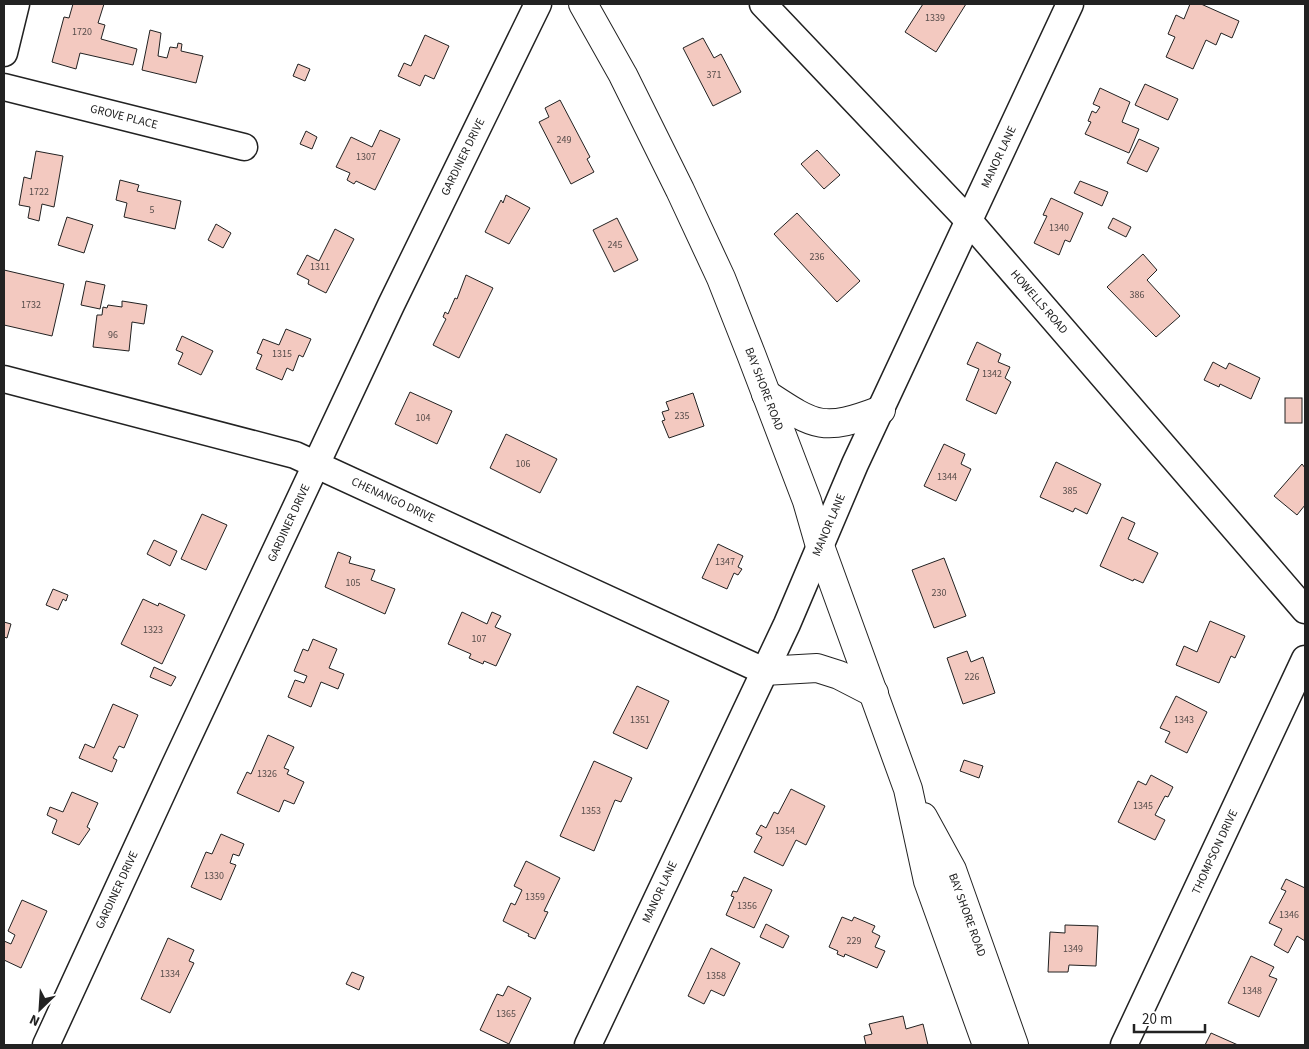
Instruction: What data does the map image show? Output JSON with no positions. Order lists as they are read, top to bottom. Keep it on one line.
{"streets":{"main road":["BAY SHORE ROAD"],"street":["GROVE PLACE","GARDINER DRIVE","MANOR LANE","HOWELLS ROAD","CHENANGO DRIVE","THOMPSON DRIVE"]},"crossings":[["GARDINER DRIVE","CHENANGO DRIVE"],["MANOR LANE","HOWELLS ROAD"],["MANOR LANE","BAY SHORE ROAD"],["MANOR LANE","CHENANGO DRIVE"]],"house_numbers":["1339","1720","371","249","1307","1722","5","1340","245","236","1311","386","1732","96","1315","1342","235","104","106","1344","385","1347","105","230","1323","107","226","1351","1343","1326","1345","1353","1354","1330","1359","1356","1346","229","1349","1334","1358","1348","1365"],"scale_bar":"20 m","north":"bottom left"}
